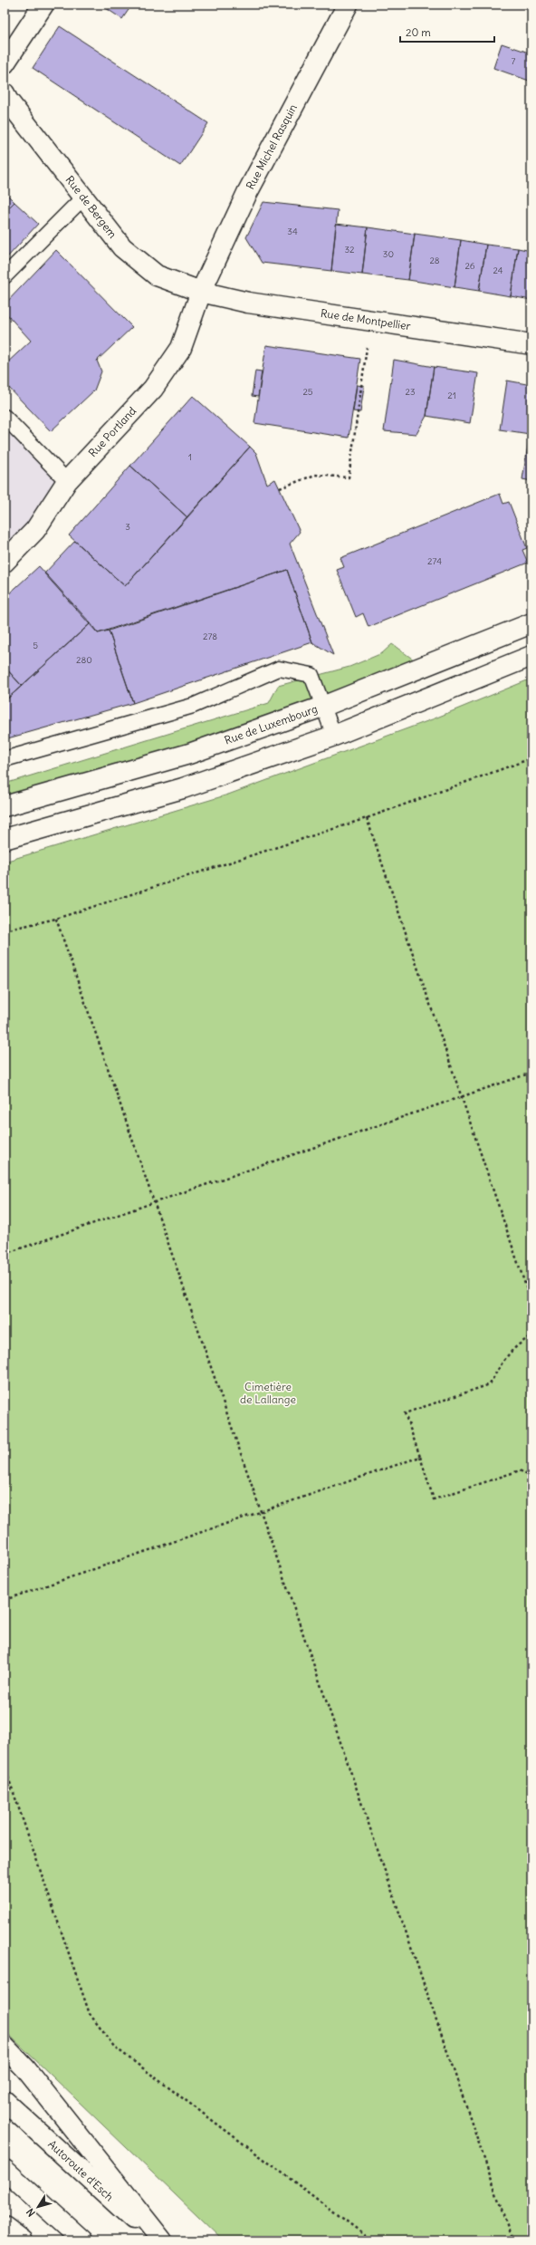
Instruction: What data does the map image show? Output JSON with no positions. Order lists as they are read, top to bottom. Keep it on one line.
{"streets":{"main road":["Rue Michel Rasquin","Rue de Bergem","Rue de Montpellier","Rue Portland","Rue de Luxembourg","Autoroute d'Esch"]},"crossings":[["Rue Michel Rasquin","Rue de Bergem"],["Rue Michel Rasquin","Rue de Montpellier"],["Rue Michel Rasquin","Rue Portland"],["Rue de Bergem","Rue de Montpellier"],["Rue de Bergem","Rue Portland"],["Rue de Montpellier","Rue Portland"]],"parks":["Cimetière de Lallange"],"house_numbers":["7","34","32","30","28","26","24","25","23","21","1","3","274","278","5","280"],"scale_bar":"20 m","north":"bottom left"}
